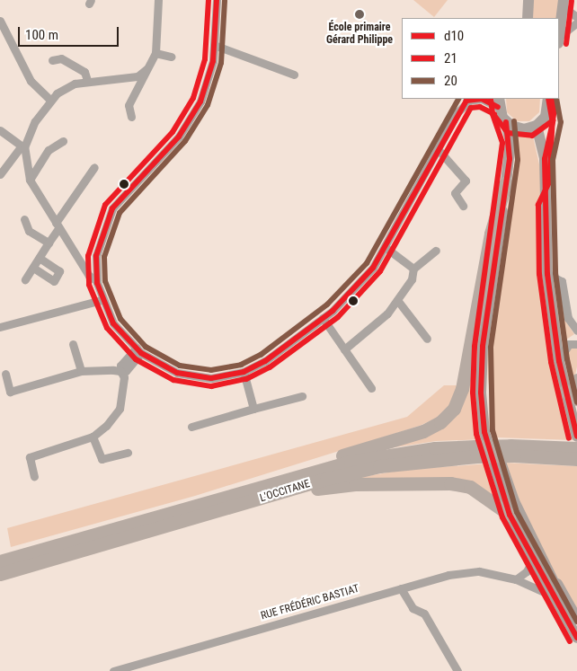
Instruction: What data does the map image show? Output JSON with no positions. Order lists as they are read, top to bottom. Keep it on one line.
{"streets":{"highway":["L'OCCITANE"],"street":["RUE FRÉDÉRIC BASTIAT"]},"places":["École primaire Gérard Philippe"],"lines":["transit line d10","transit line 21","transit line 20"],"legend":["d10","21","20"],"scale_bar":"100 m"}
